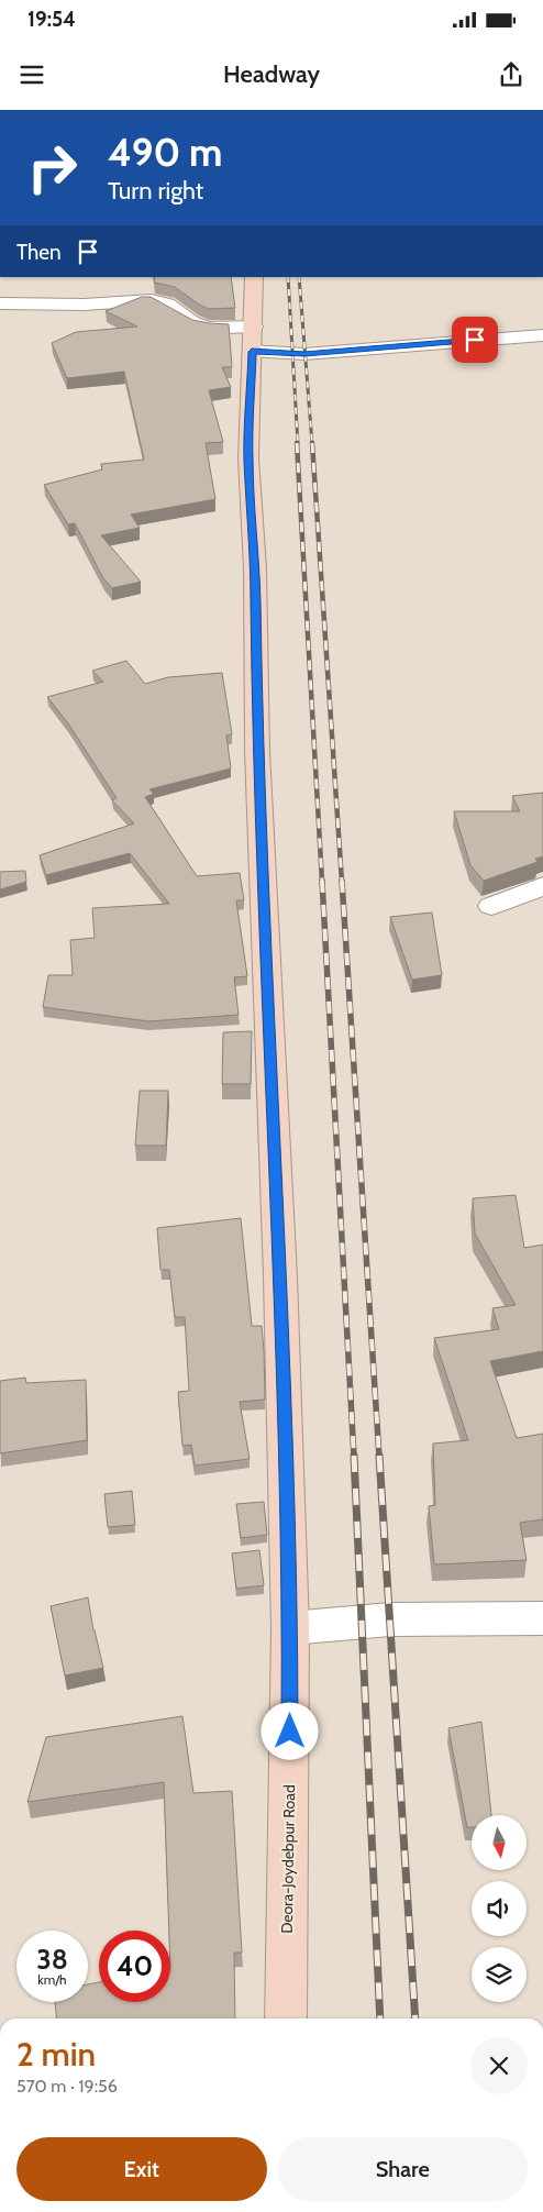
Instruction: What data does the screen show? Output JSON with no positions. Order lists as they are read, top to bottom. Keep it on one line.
{"streets":{"street":["Deora-Joydebpur Road"]},"north":"bottom","page":{"status":"19:54","header":"Headway","turn":["490 m","Turn right"],"then":"Then","speed":"38 km/h","limit":"40","heading":["2 min","570 m · 19:56"],"buttons":["Exit","Share"]}}
